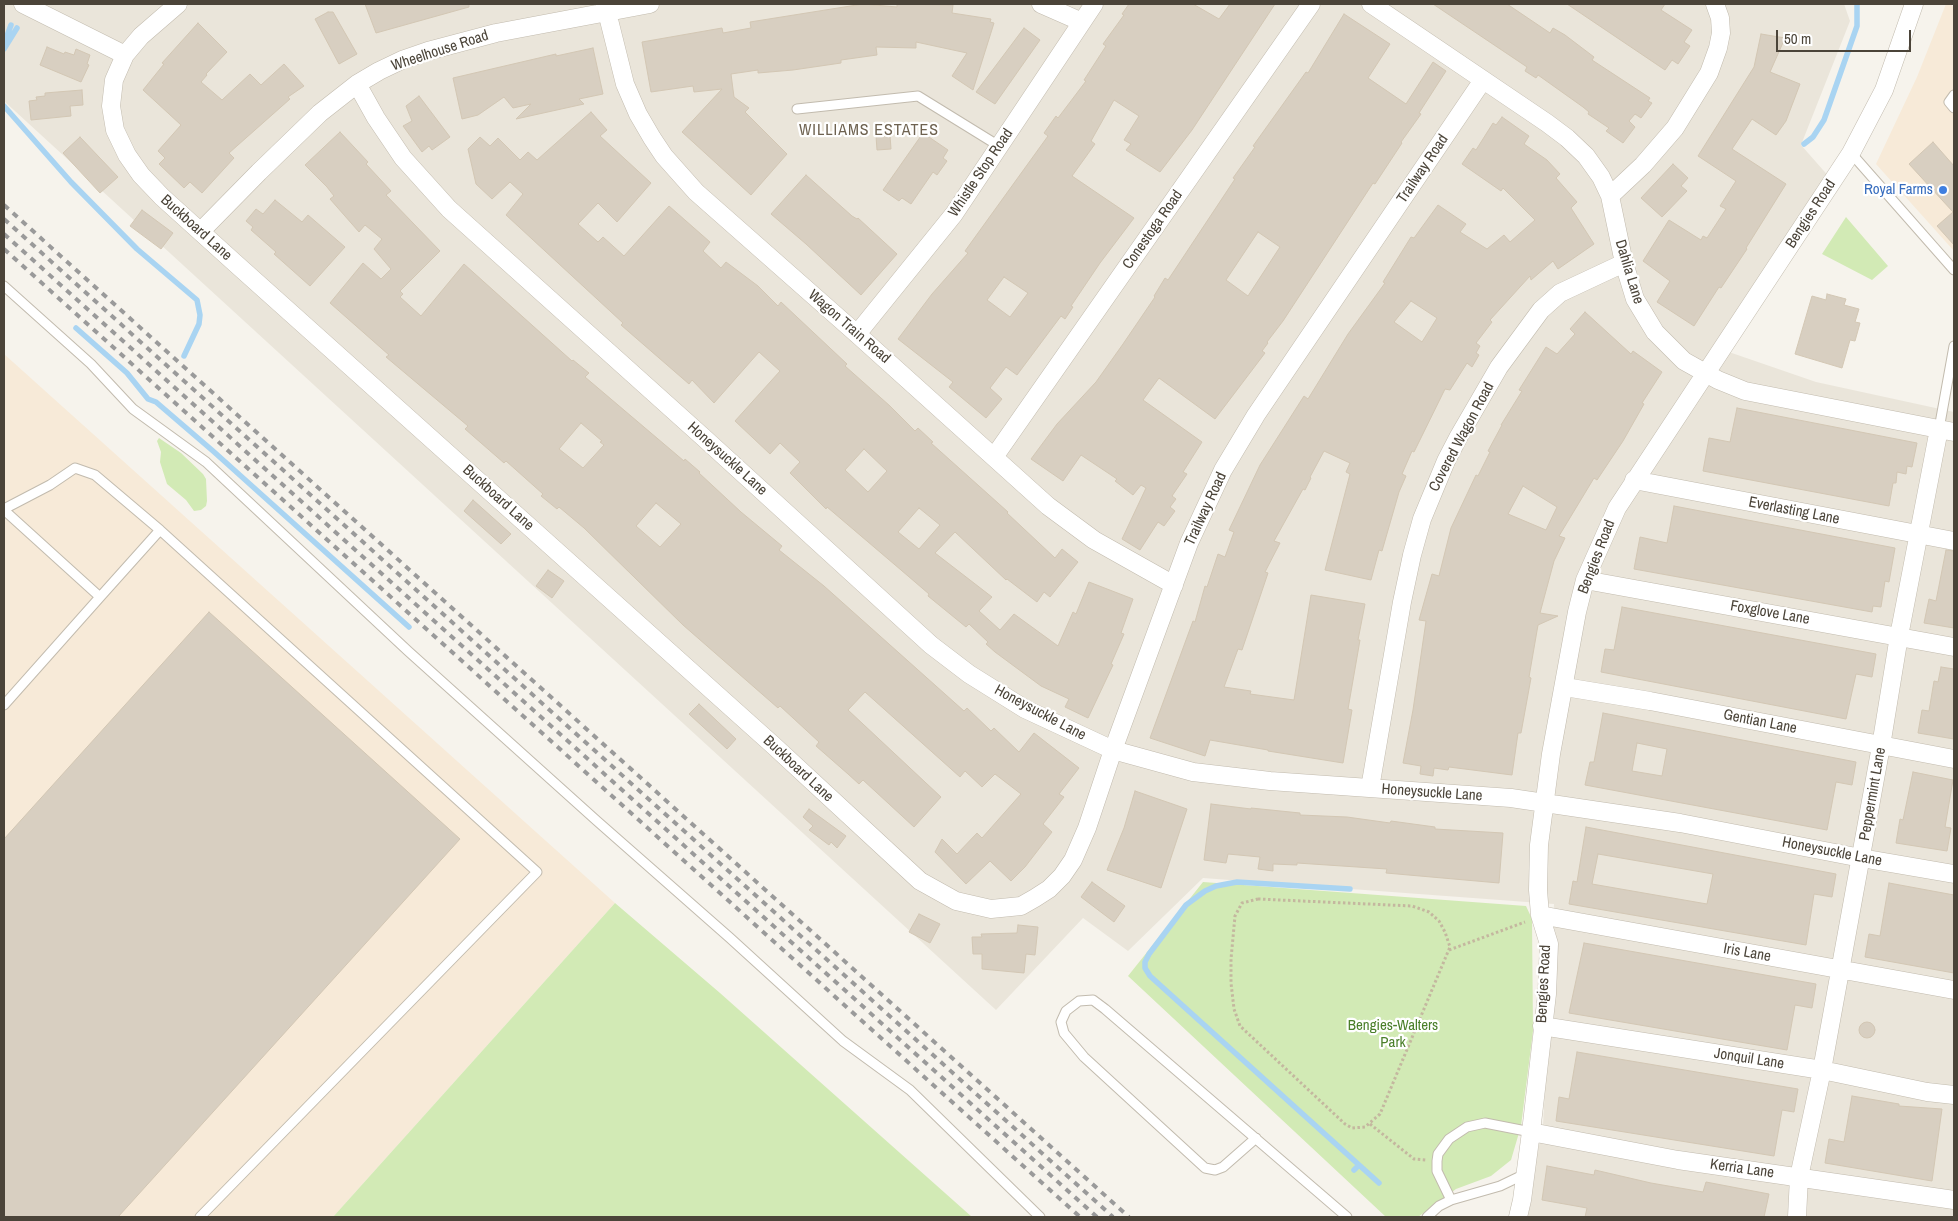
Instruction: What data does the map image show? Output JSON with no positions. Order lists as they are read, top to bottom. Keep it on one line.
{"streets":{"street":["Wheelhouse Road","Trailway Road","Whistle Stop Road","Bengies Road","Buckboard Lane","Conestoga Road","Dahlia Lane","Wagon Train Road","Covered Wagon Road","Honeysuckle Lane","Everlasting Lane","Foxglove Lane","Gentian Lane","Peppermint Lane","Iris Lane","Jonquil Lane","Kerria Lane"]},"crossings":[["Wheelhouse Road","Buckboard Lane"],["Wheelhouse Road","Wagon Train Road"],["Wheelhouse Road","Honeysuckle Lane"],["Trailway Road","Buckboard Lane"],["Trailway Road","Dahlia Lane"],["Trailway Road","Wagon Train Road"],["Trailway Road","Honeysuckle Lane"],["Whistle Stop Road","Wagon Train Road"],["Bengies Road","Dahlia Lane"],["Bengies Road","Honeysuckle Lane"],["Bengies Road","Everlasting Lane"],["Bengies Road","Foxglove Lane"],["Bengies Road","Gentian Lane"],["Bengies Road","Iris Lane"],["Bengies Road","Jonquil Lane"],["Bengies Road","Kerria Lane"],["Conestoga Road","Wagon Train Road"],["Dahlia Lane","Covered Wagon Road"],["Dahlia Lane","Peppermint Lane"],["Covered Wagon Road","Honeysuckle Lane"],["Honeysuckle Lane","Peppermint Lane"],["Everlasting Lane","Peppermint Lane"],["Foxglove Lane","Peppermint Lane"],["Gentian Lane","Peppermint Lane"],["Peppermint Lane","Iris Lane"],["Peppermint Lane","Jonquil Lane"],["Peppermint Lane","Kerria Lane"]],"districts":["WILLIAMS ESTATES"],"parks":["Bengies-Walters Park"],"places":["Royal Farms"],"scale_bar":"50 m"}
